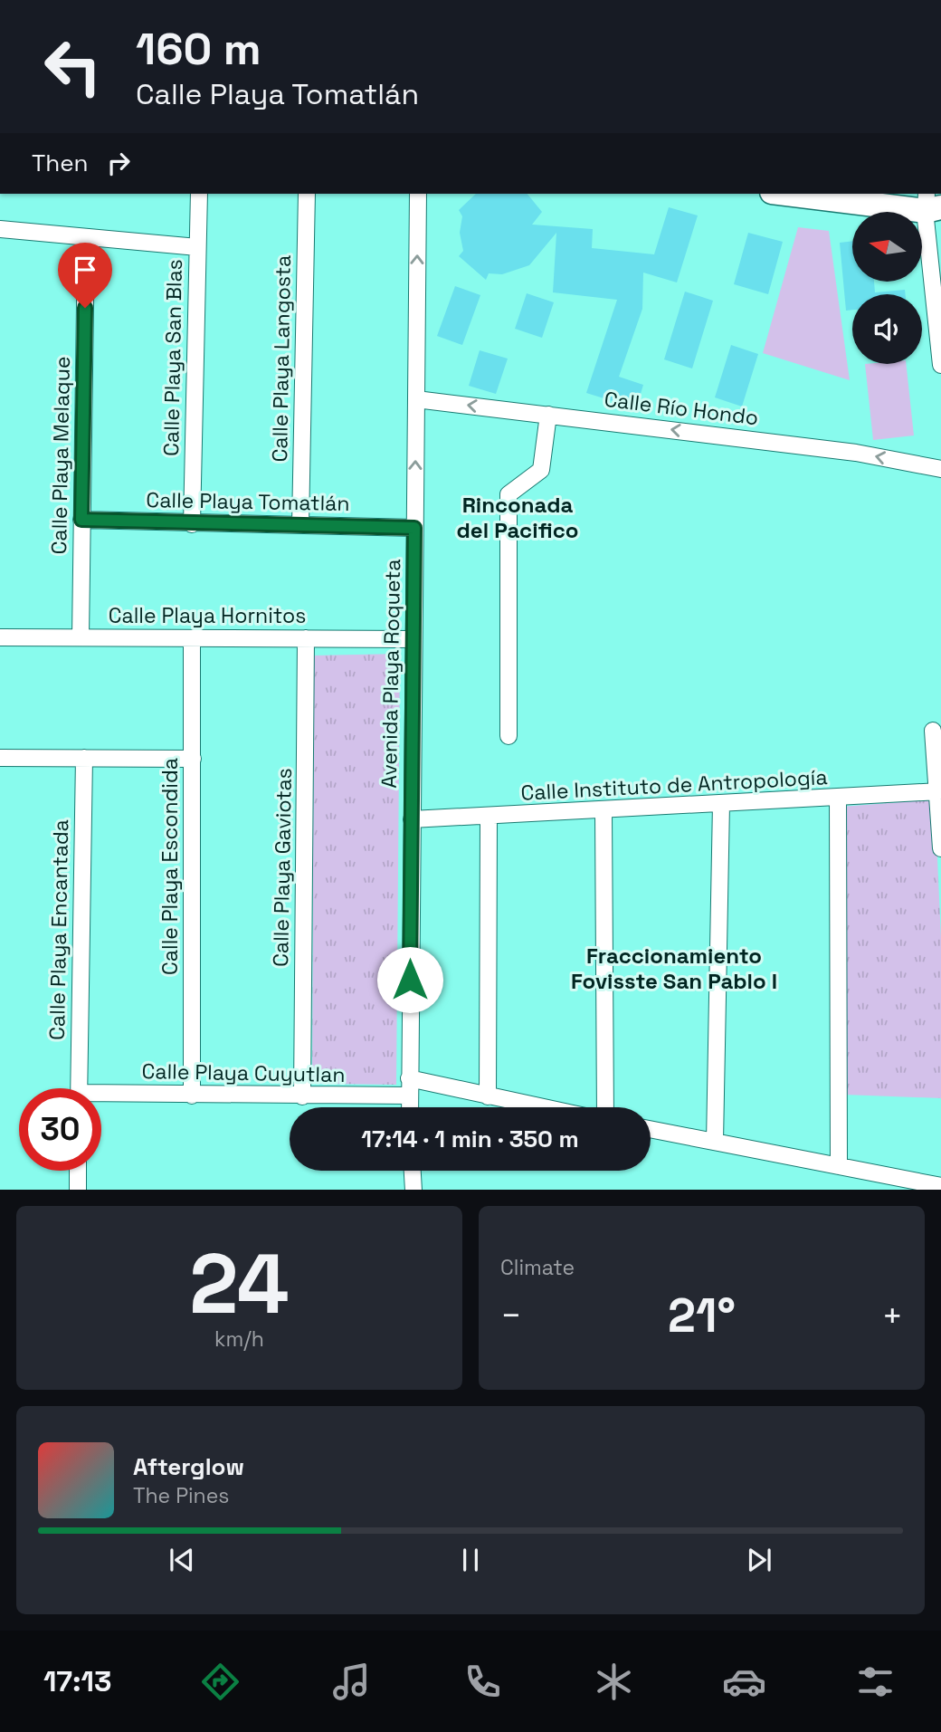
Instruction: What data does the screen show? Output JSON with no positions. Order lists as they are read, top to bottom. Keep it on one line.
{"streets":{"street":["Calle Playa San Blas","Calle Playa Langosta","Calle Río Hondo","Calle Playa Melaque","Calle Playa Tomatlán","Calle Playa Hornitos","Avenida Playa Roqueta","Calle Instituto de Antropología","Calle Playa Escondida","Calle Playa Gaviotas","Calle Playa Encantada","Calle Playa Cuyutlan"]},"crossings":[["Calle Playa San Blas","Calle Playa Tomatlán"],["Calle Playa Langosta","Calle Playa Tomatlán"],["Calle Río Hondo","Avenida Playa Roqueta"],["Calle Playa Melaque","Calle Playa Tomatlán"],["Calle Playa Melaque","Calle Playa Hornitos"],["Calle Playa Tomatlán","Avenida Playa Roqueta"],["Calle Playa Hornitos","Avenida Playa Roqueta"],["Calle Playa Hornitos","Calle Playa Escondida"],["Calle Playa Hornitos","Calle Playa Gaviotas"],["Avenida Playa Roqueta","Calle Instituto de Antropología"],["Avenida Playa Roqueta","Calle Playa Cuyutlan"],["Calle Playa Escondida","Calle Playa Cuyutlan"],["Calle Playa Gaviotas","Calle Playa Cuyutlan"]],"one_way":["Calle Río Hondo"],"districts":["Rinconada del Pacifico","Fraccionamiento Fovisste San Pablo I"],"north":"left","page":{"turn":["160 m","Calle Playa Tomatlán"],"then":"Then","limit":"30","trip":"17:14 · 1 min · 350 m","tile":[["24","km/h"],"Climate"],"heat":["−","21°","+"],"song":["Afterglow","The Pines"],"tabs":"17:13"}}
